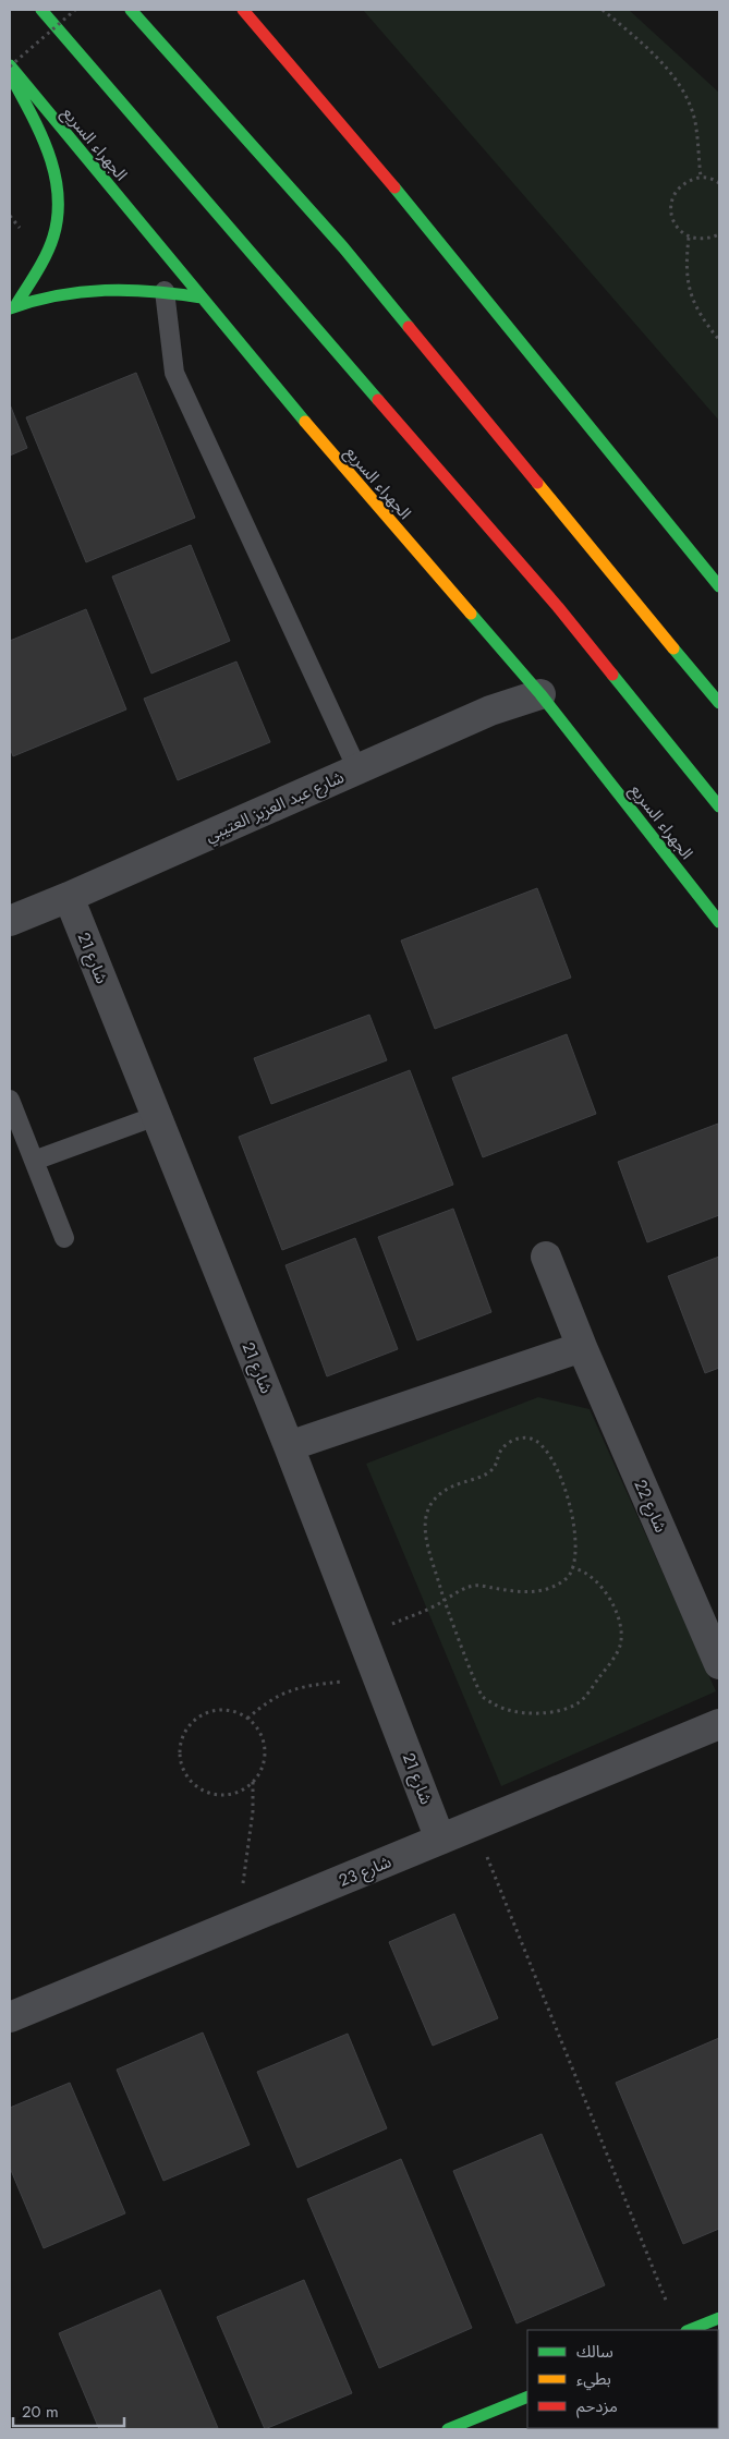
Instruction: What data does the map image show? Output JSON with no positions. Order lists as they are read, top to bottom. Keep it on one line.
{"streets":{"main road":["الجهراء السريع"],"street":["شارع عبد العزيز العتيبي","شارع 21","شارع 22","شارع 23"]},"crossings":[["الجهراء السريع","شارع عبد العزيز العتيبي"],["شارع عبد العزيز العتيبي","شارع 21"],["شارع 21","شارع 23"]],"legend":["سالك","بطيء","مزدحم"],"scale_bar":"20 m"}
